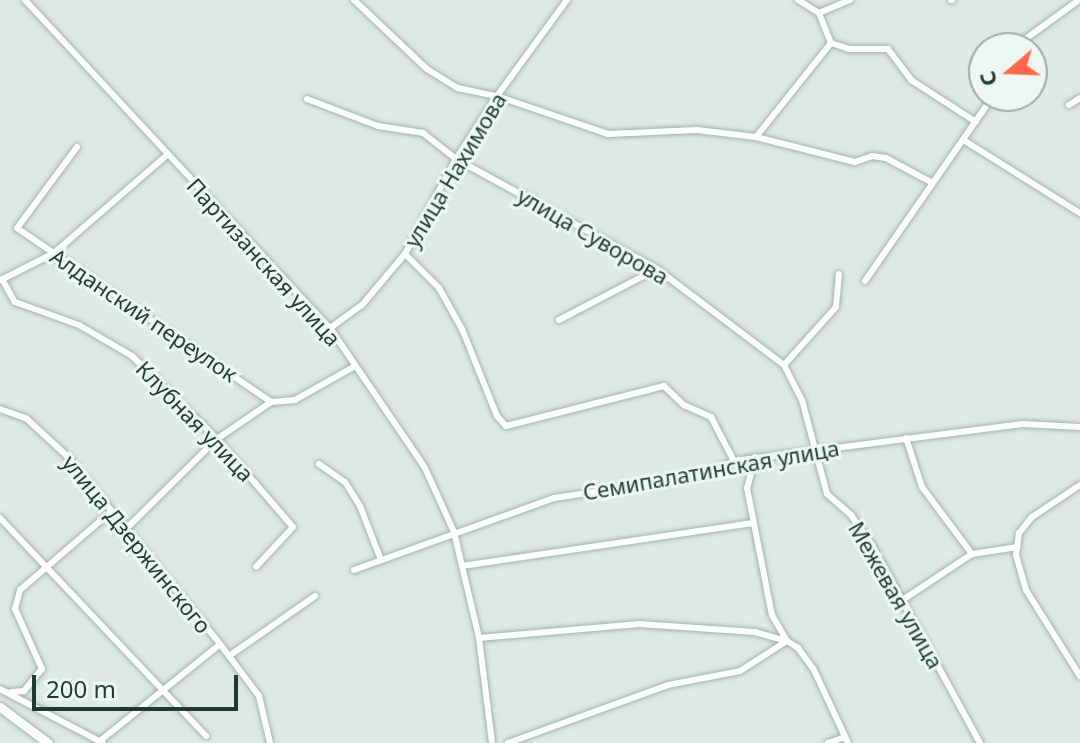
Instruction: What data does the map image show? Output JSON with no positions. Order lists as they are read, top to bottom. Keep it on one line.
{"streets":{"street":["улица Нахимова","улица Суворова","Партизанская улица","Алданский переулок","Клубная улица","Семипалатинская улица","улица Дзержинского","Межевая улица"]},"crossings":[["улица Нахимова","улица Суворова"],["улица Нахимова","Партизанская улица"],["улица Суворова","Семипалатинская улица"],["улица Суворова","Межевая улица"],["Партизанская улица","Семипалатинская улица"],["Семипалатинская улица","Межевая улица"]],"scale_bar":"200 m","north":"left"}
